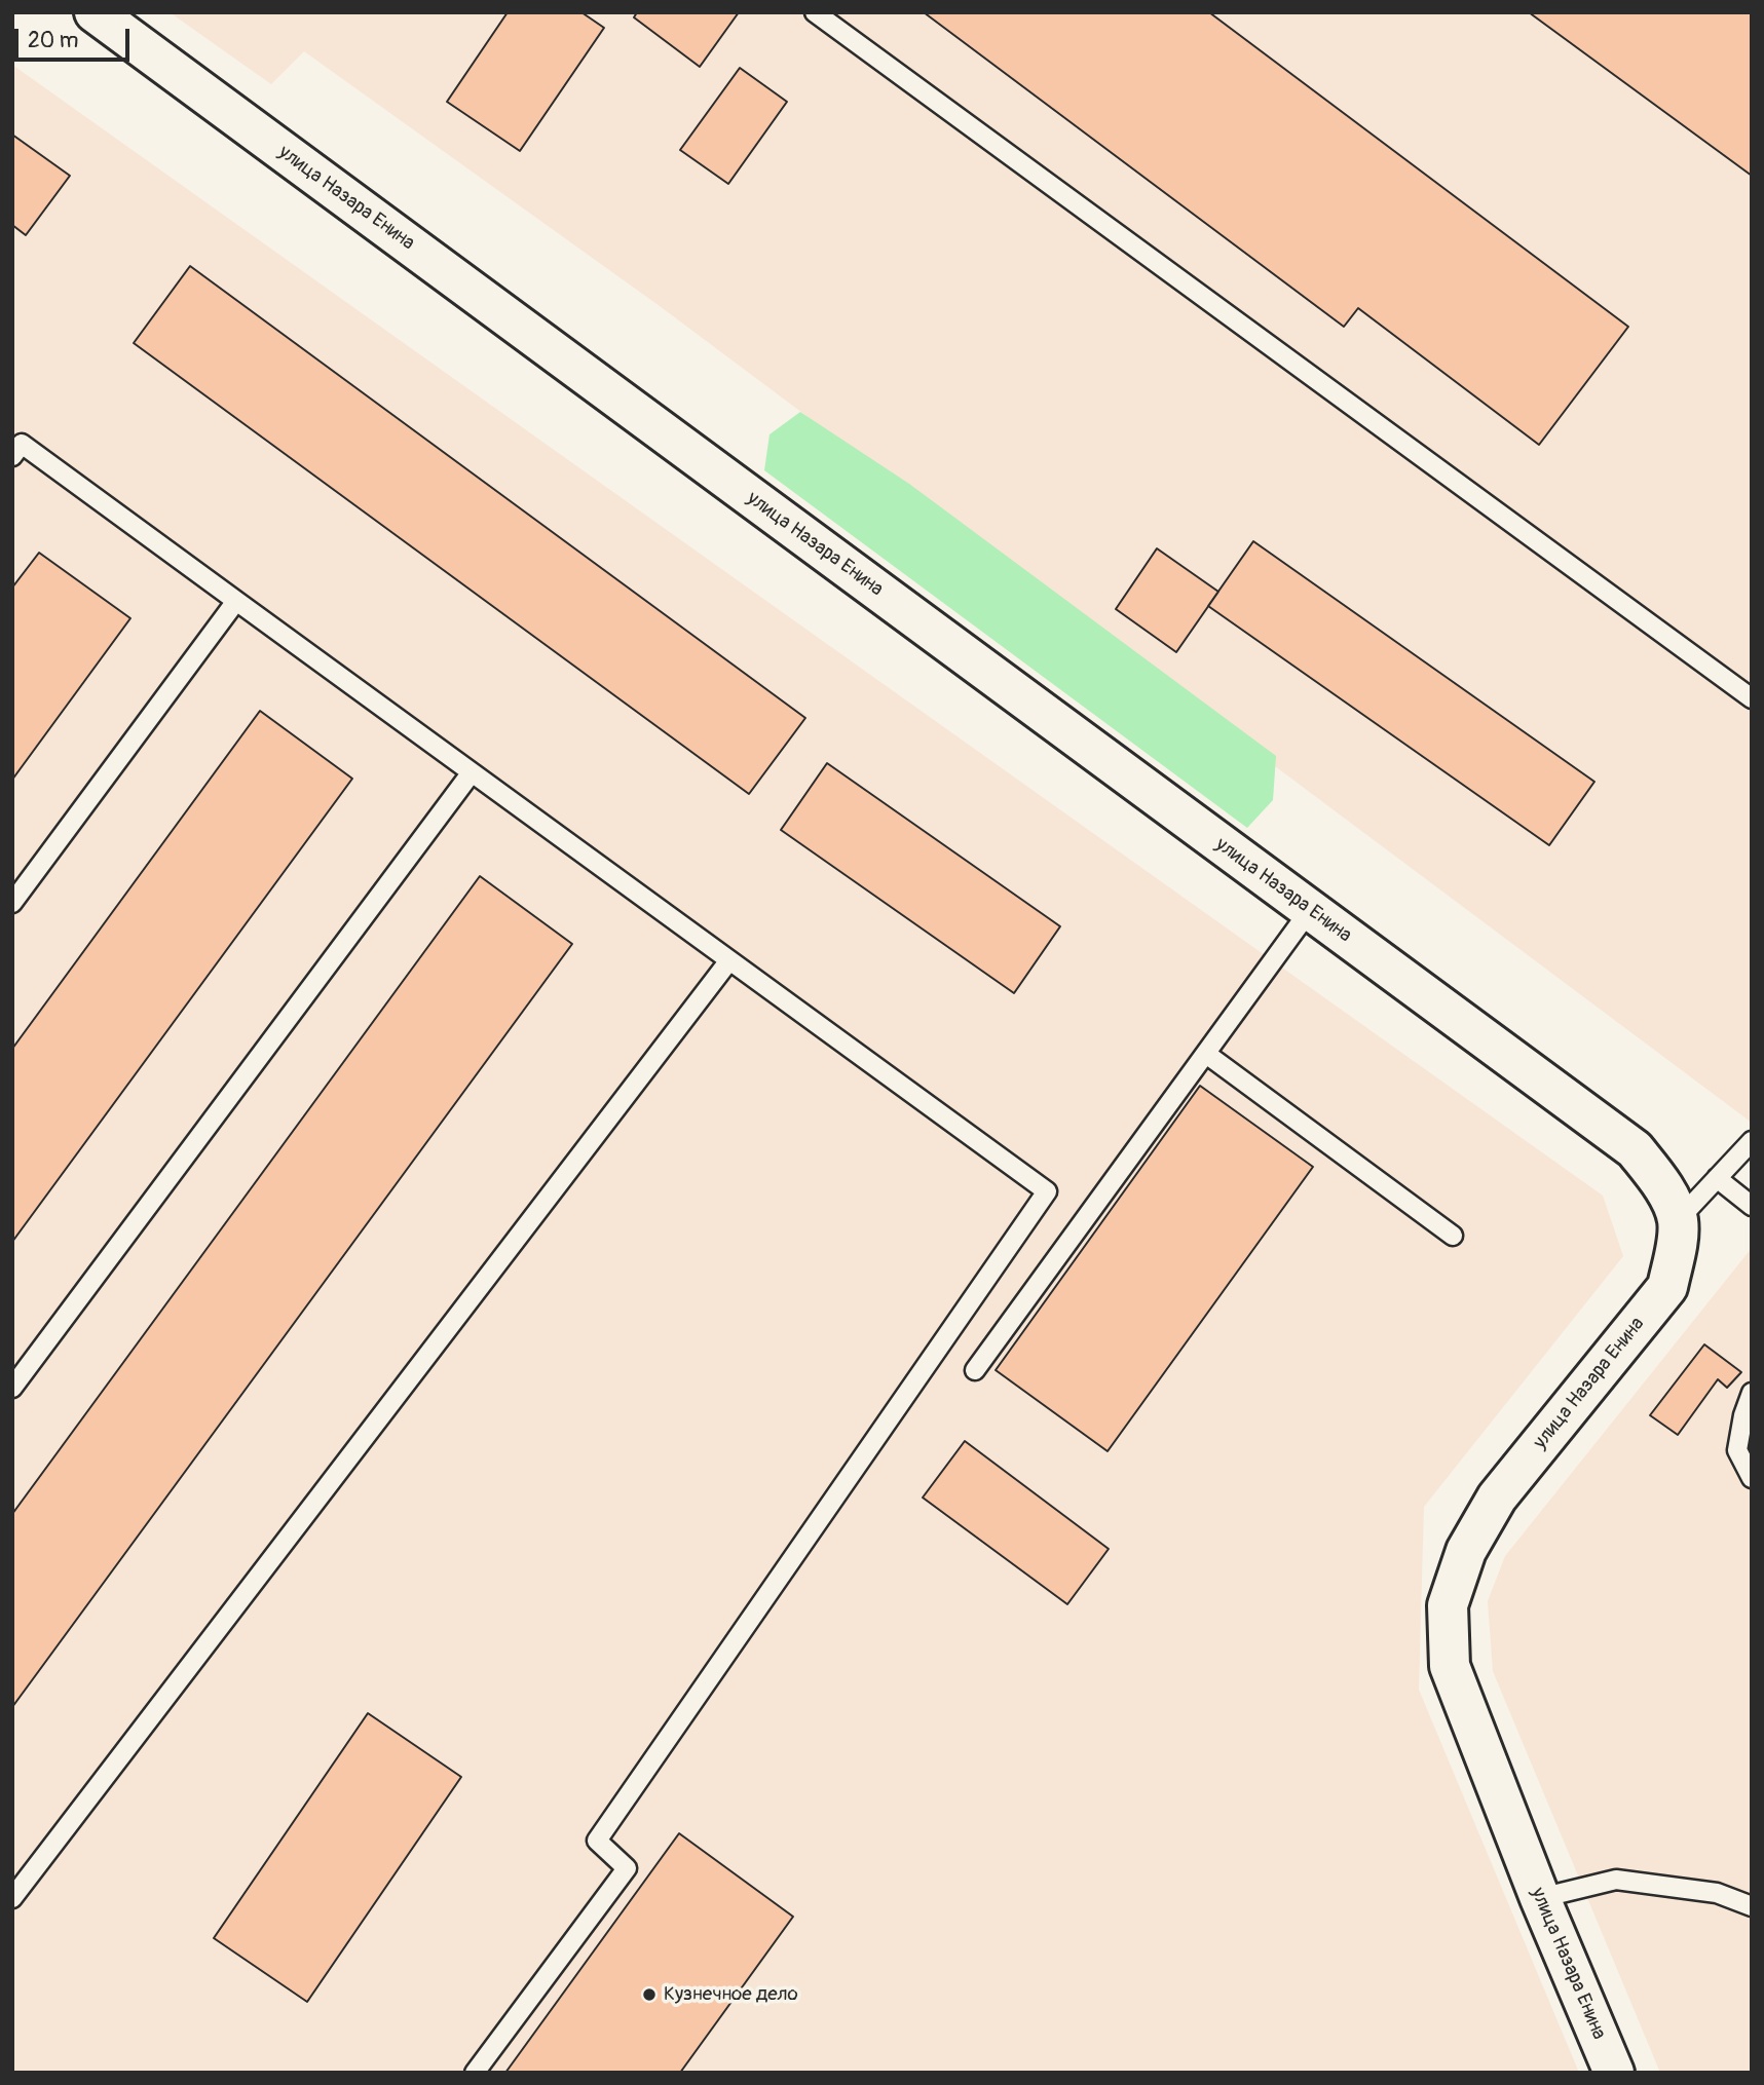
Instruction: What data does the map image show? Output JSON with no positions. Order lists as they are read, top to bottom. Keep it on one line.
{"streets":{"main road":["улица Назара Енина"]},"places":["Кузнечное дело"],"scale_bar":"20 m"}
